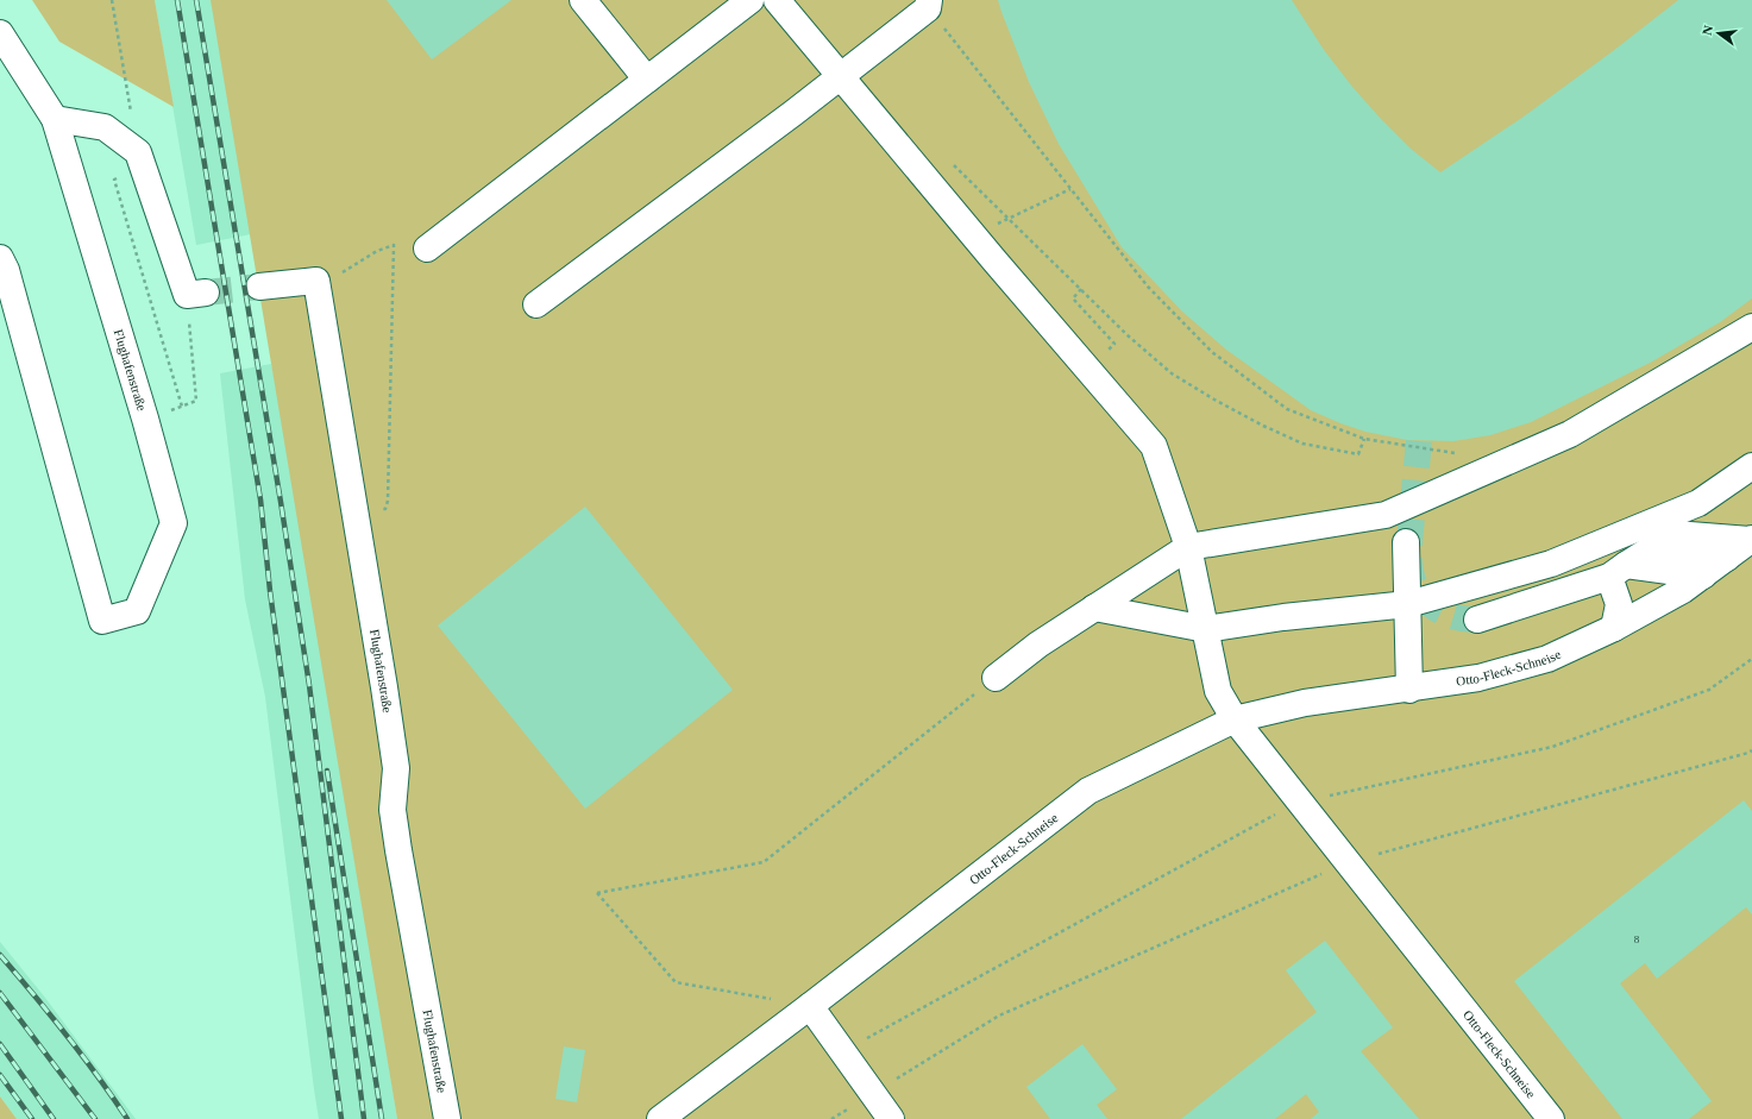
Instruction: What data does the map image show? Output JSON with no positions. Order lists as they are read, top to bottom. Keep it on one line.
{"streets":{"street":["Flughafenstraße","Otto-Fleck-Schneise"]},"house_numbers":["8"],"north":"left"}
